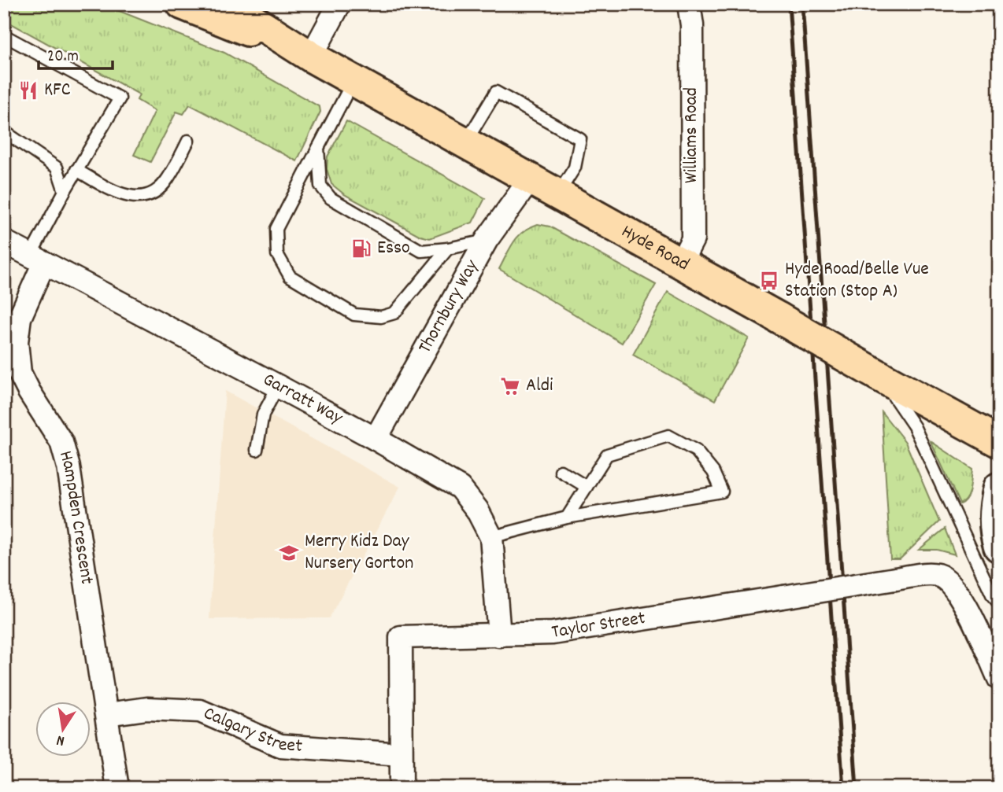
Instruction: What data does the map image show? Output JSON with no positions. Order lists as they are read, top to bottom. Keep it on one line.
{"streets":{"highway":["Hyde Road"],"street":["Williams Road","Thornbury Way","Garratt Way","Hampden Crescent","Taylor Street","Calgary Street"]},"crossings":[["Williams Road","Hyde Road"],["Hyde Road","Thornbury Way"],["Thornbury Way","Garratt Way"],["Garratt Way","Hampden Crescent"],["Garratt Way","Taylor Street"],["Hampden Crescent","Calgary Street"],["Taylor Street","Calgary Street"]],"places":{"restaurant":["KFC"],"fuel station":["Esso"],"bus stop":["Hyde Road/Belle Vue Station (Stop A)"],"supermarket":["Aldi"],"school or university":["Merry Kidz Day Nursery Gorton"]},"scale_bar":"20 m","north":"bottom"}
